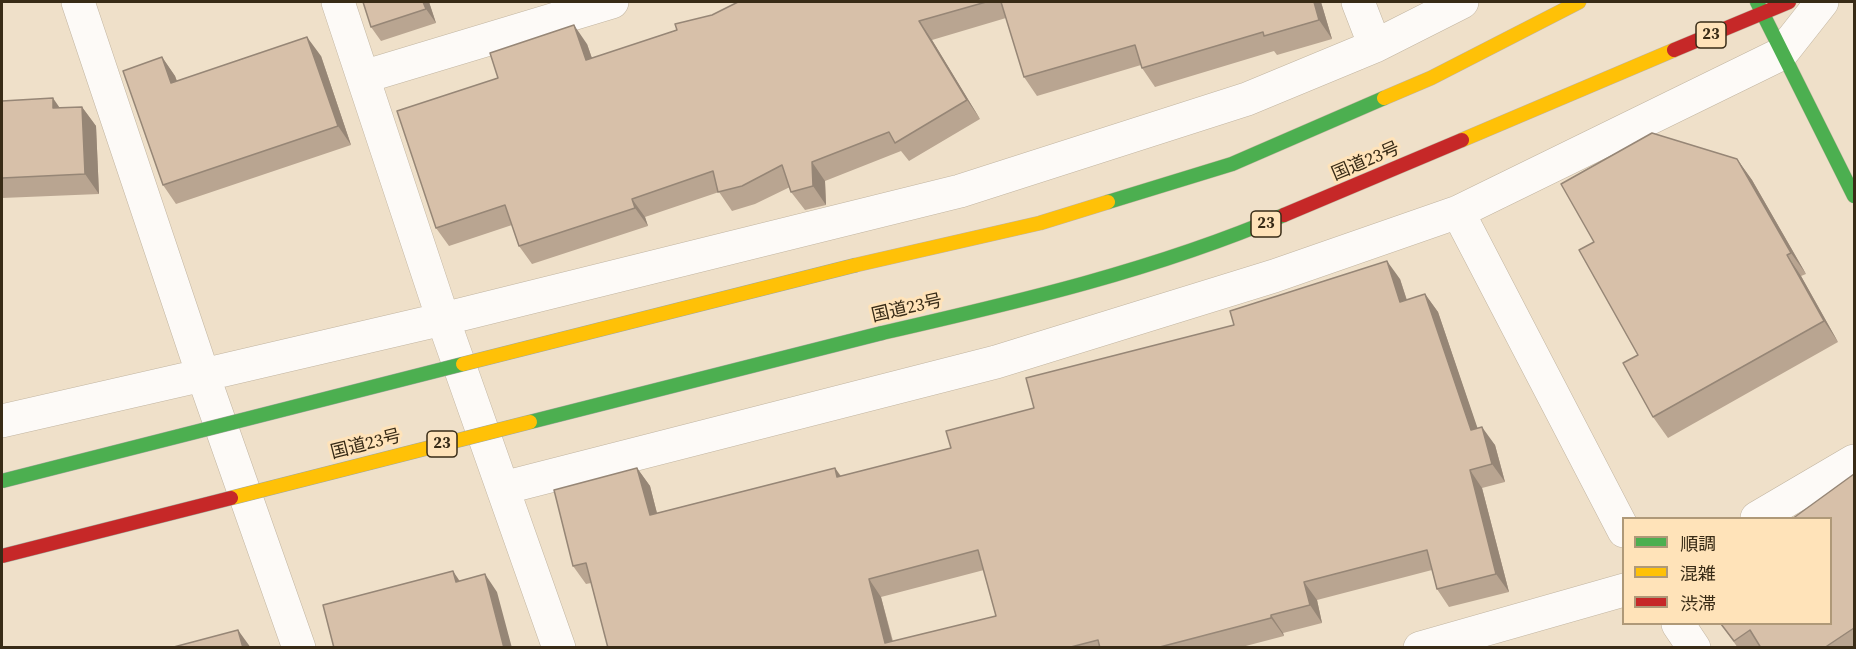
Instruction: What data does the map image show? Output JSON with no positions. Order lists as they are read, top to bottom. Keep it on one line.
{"streets":{"main road":["23","国道23号"]},"legend":["順調","混雑","渋滞"]}
